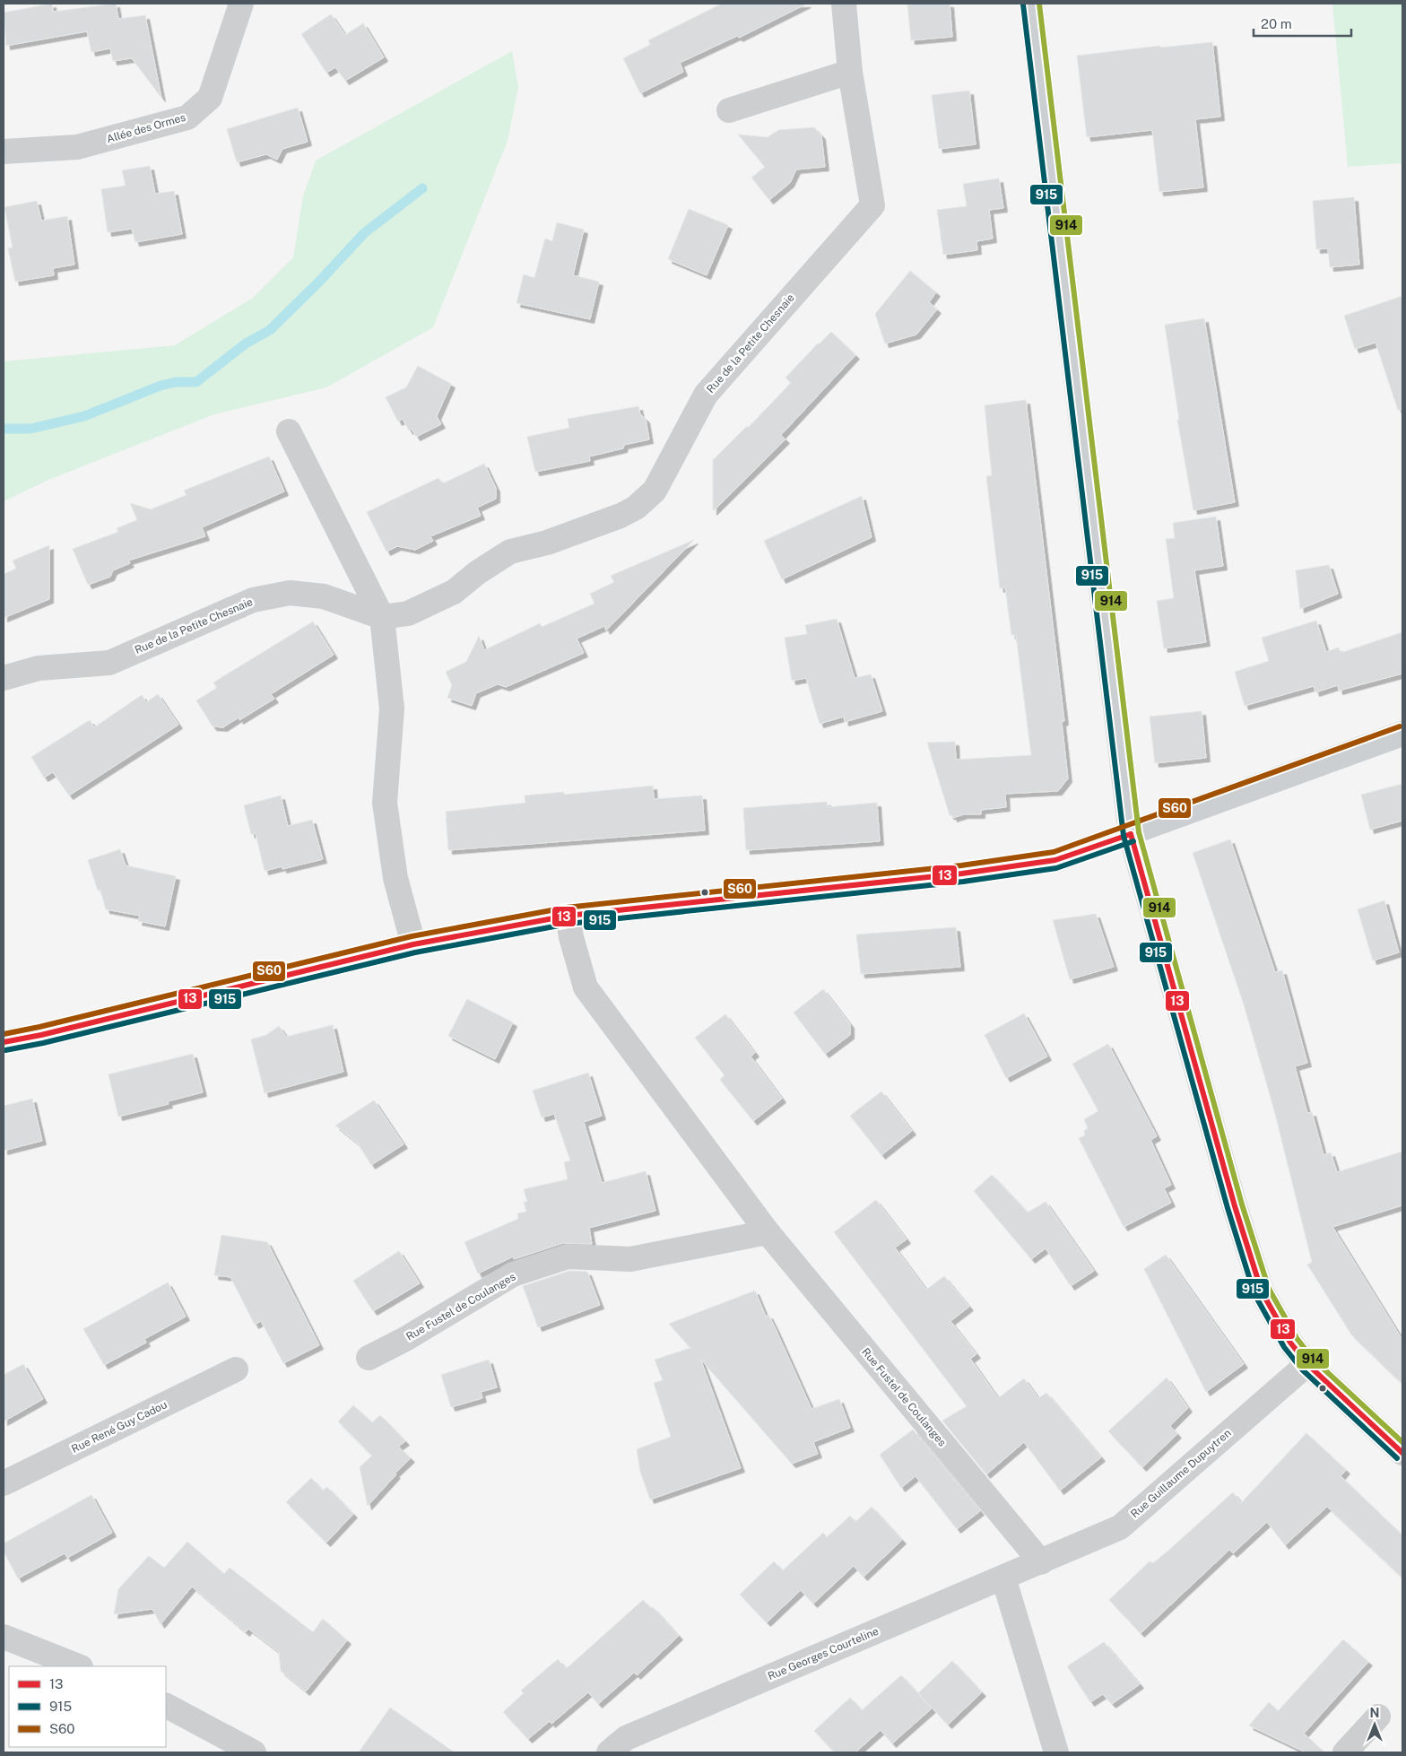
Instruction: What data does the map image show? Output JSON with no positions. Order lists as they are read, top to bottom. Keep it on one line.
{"streets":{"street":["Allée des Ormes","Rue de la Petite Chesnaie","Rue Fustel de Coulanges","Rue René Guy Cadou","Rue Guillaume Dupuytren","Rue Georges Courteline"]},"crossings":[["Rue Fustel de Coulanges","Rue Guillaume Dupuytren"],["Rue Fustel de Coulanges","Rue Georges Courteline"],["Rue Guillaume Dupuytren","Rue Georges Courteline"]],"lines":["transit line 914","transit line 915","transit line S60","transit line 13"],"legend":["13","915","S60"],"scale_bar":"20 m","north":"top"}
